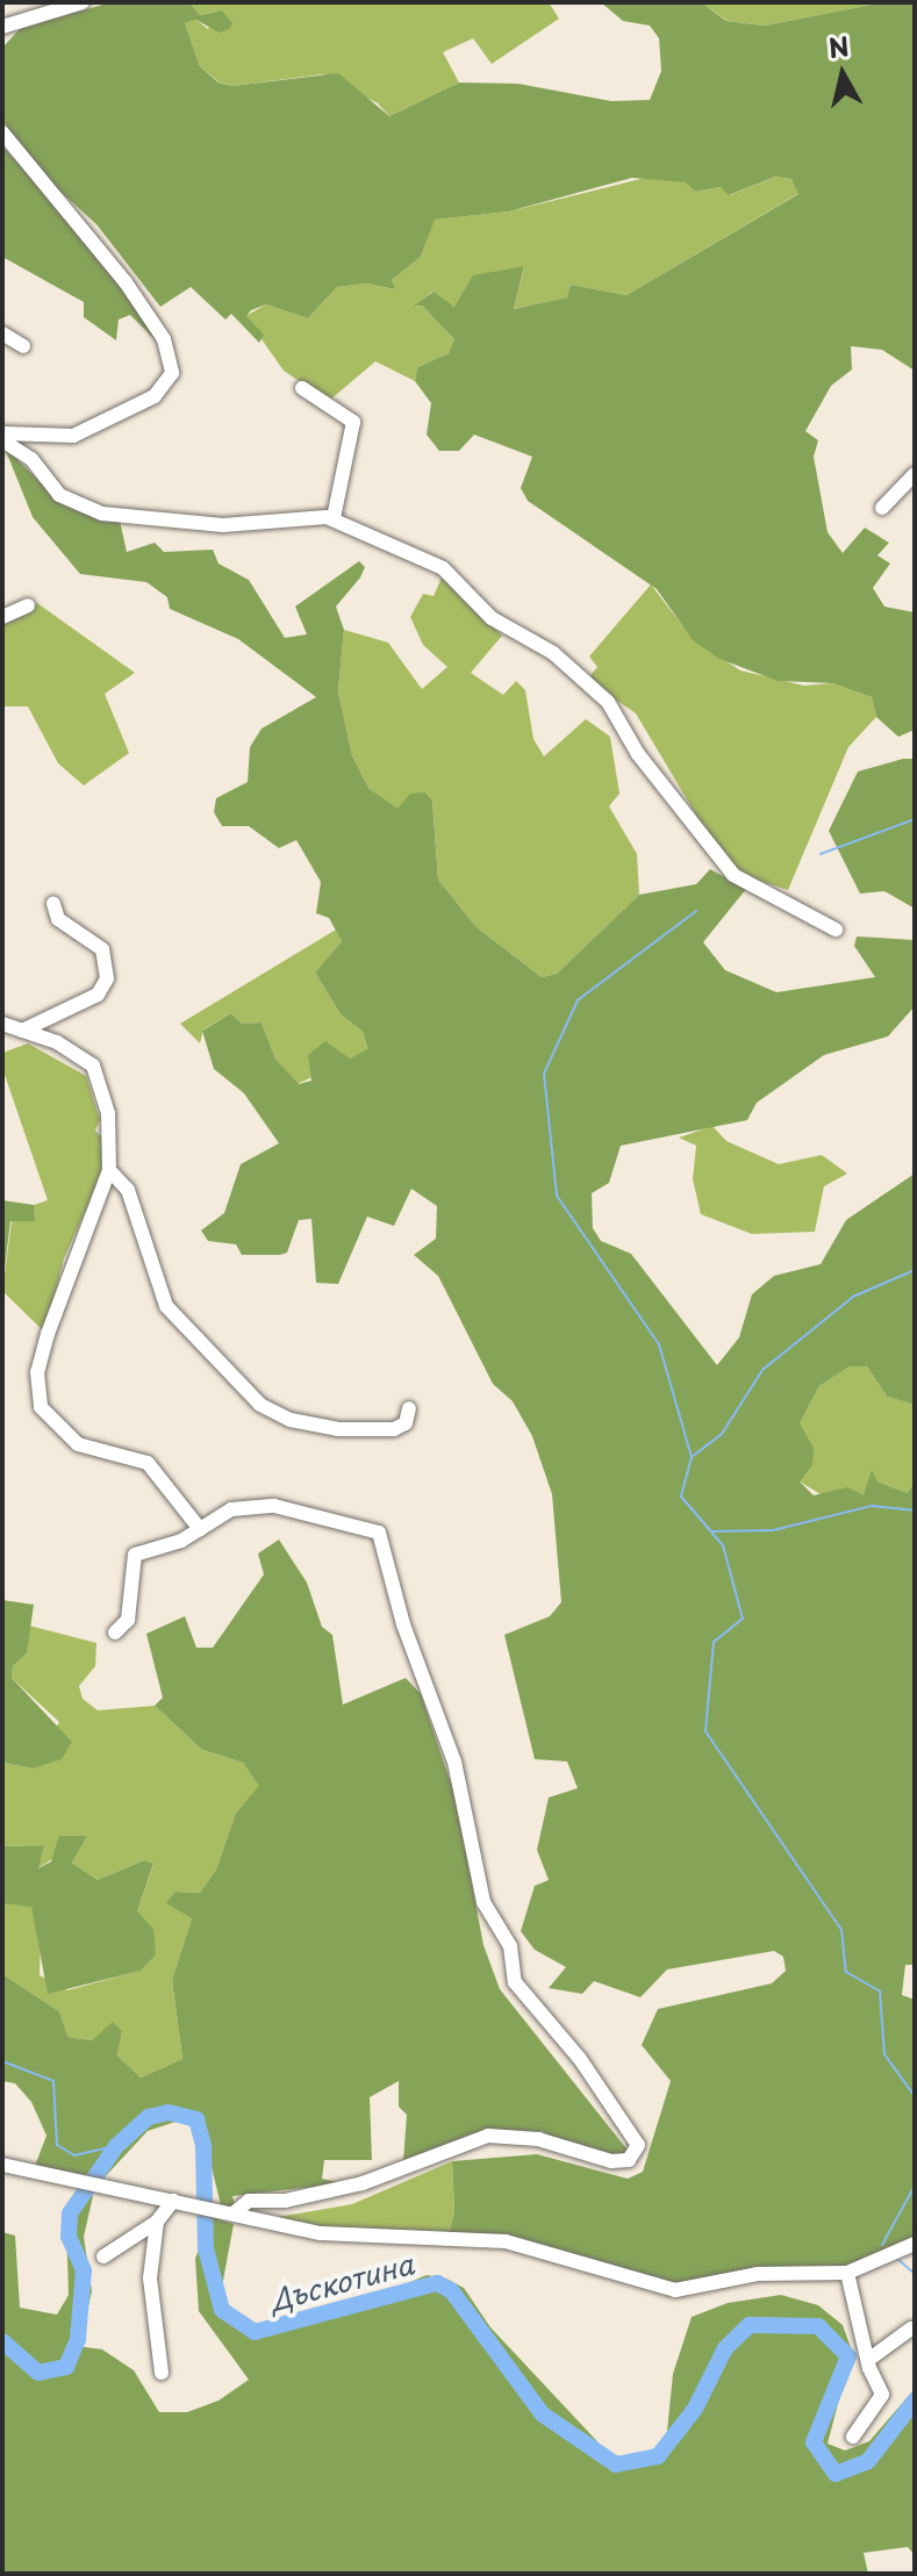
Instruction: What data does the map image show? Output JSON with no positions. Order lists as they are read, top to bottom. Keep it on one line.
{"water":["Дъскотина"],"north":"top"}
